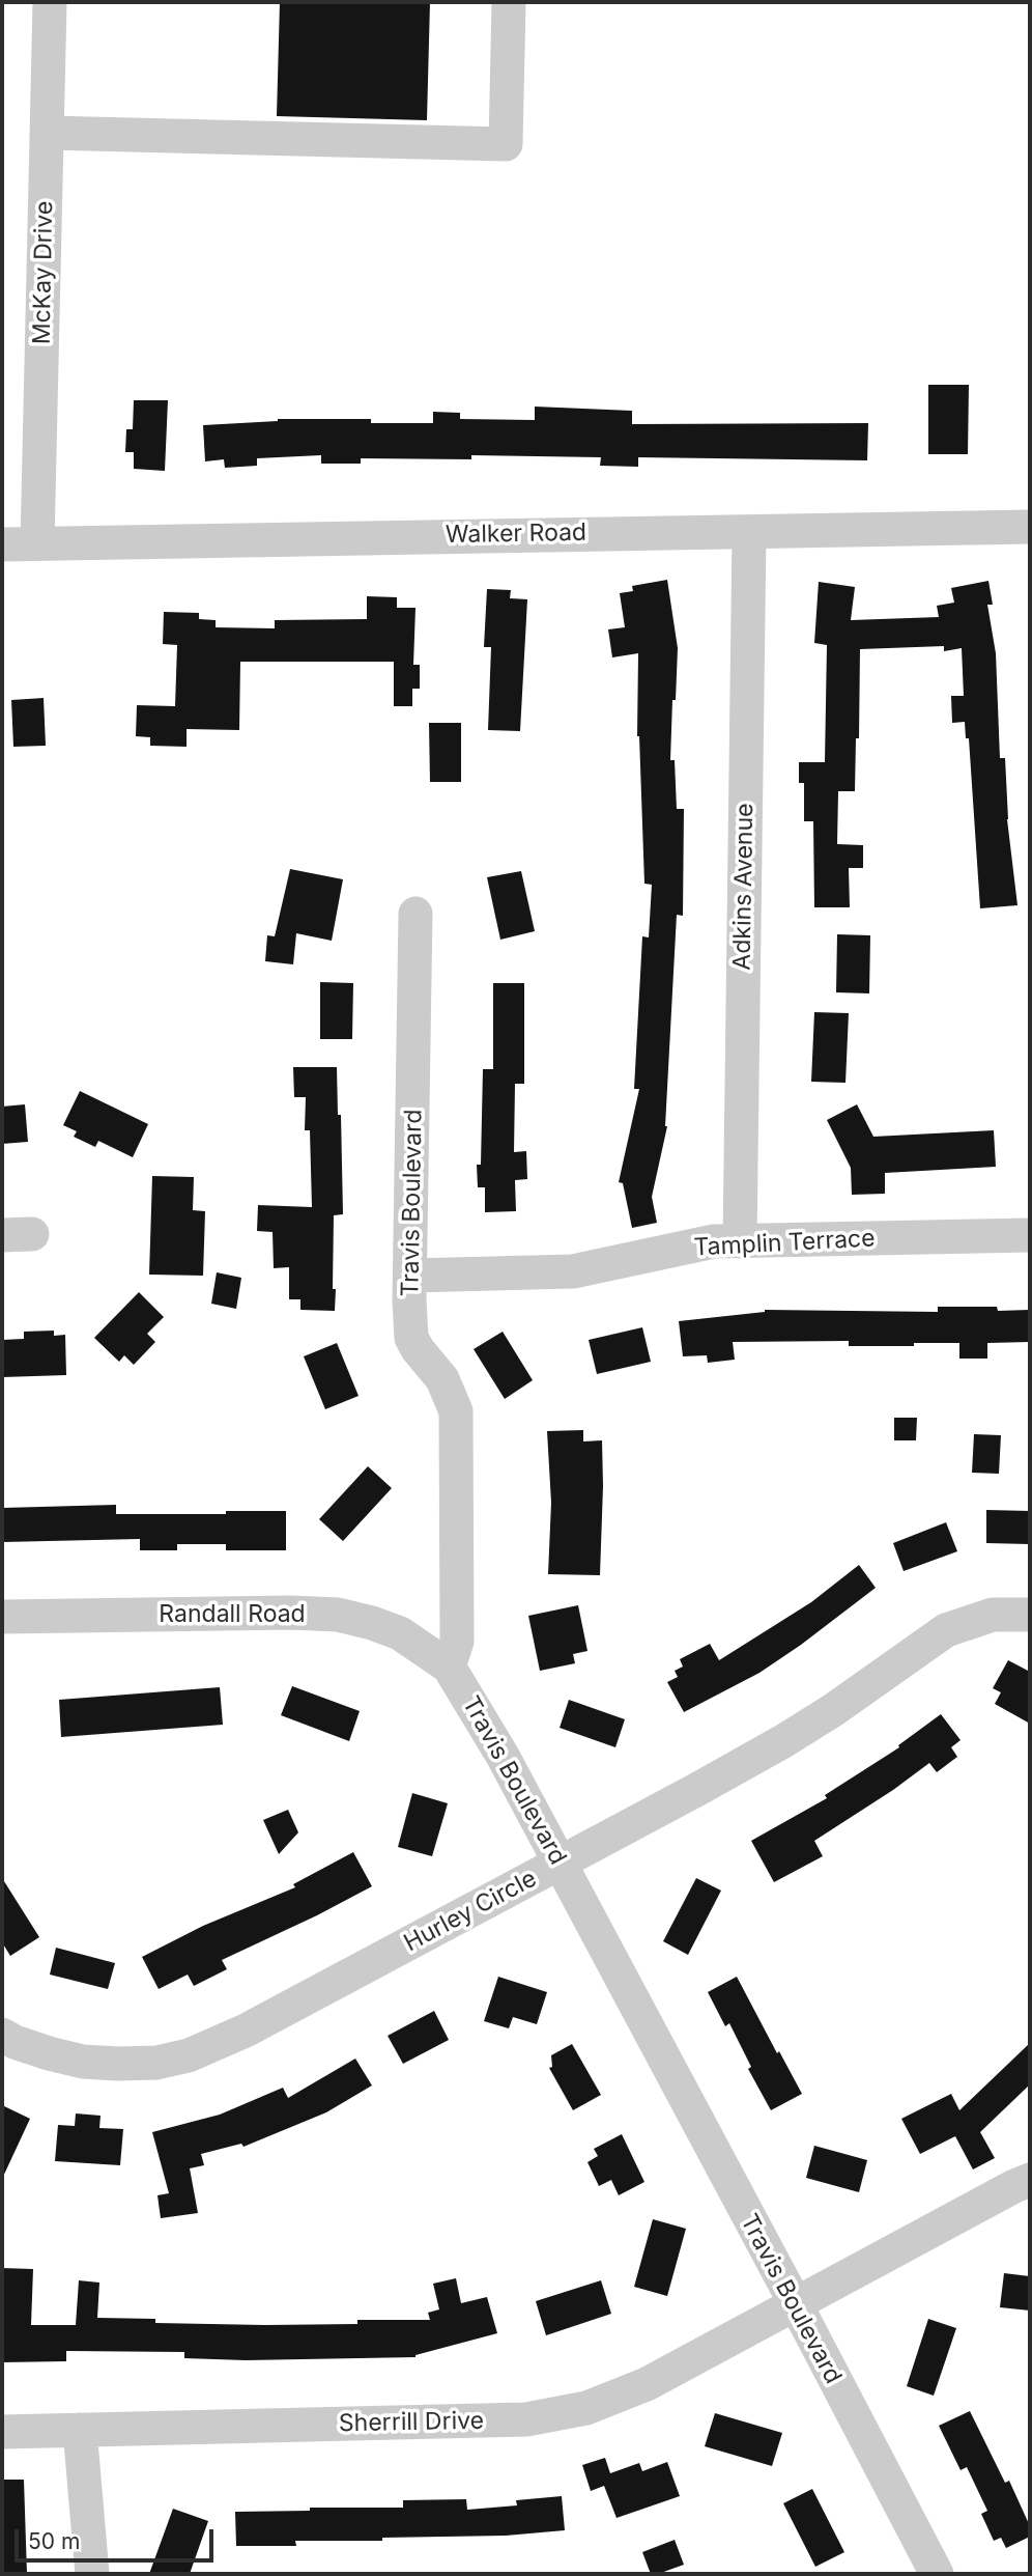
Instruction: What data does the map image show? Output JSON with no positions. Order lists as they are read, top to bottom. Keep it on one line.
{"streets":{"street":["McKay Drive","Walker Road","Adkins Avenue","Travis Boulevard","Tamplin Terrace","Randall Road","Hurley Circle","Sherrill Drive"]},"crossings":[["McKay Drive","Walker Road"],["Walker Road","Adkins Avenue"],["Adkins Avenue","Tamplin Terrace"],["Travis Boulevard","Tamplin Terrace"],["Travis Boulevard","Randall Road"],["Travis Boulevard","Hurley Circle"],["Travis Boulevard","Sherrill Drive"]],"scale_bar":"50 m"}
